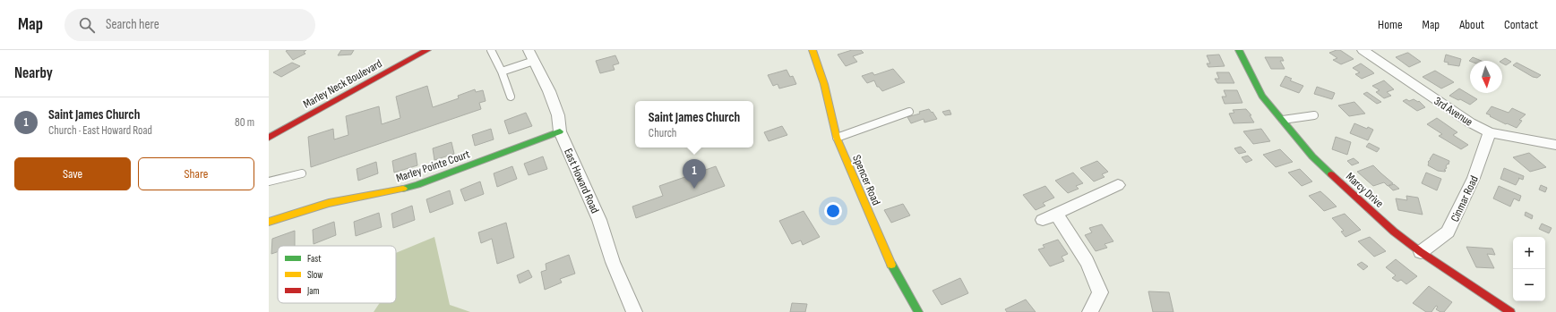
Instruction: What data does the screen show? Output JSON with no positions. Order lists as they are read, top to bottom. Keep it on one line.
{"streets":{"street":["Marley Neck Boulevard","3rd Avenue","Marley Pointe Court","Spencer Road","East Howard Road","Marcy Drive","Cinmar Road"]},"crossings":[["3rd Avenue","Cinmar Road"],["Marley Pointe Court","East Howard Road"],["Marcy Drive","Cinmar Road"]],"legend":["Fast","Slow","Jam"],"north":"bottom","page":{"header":"Map","search":"Search here","nav":["Home","Map","About","Contact"],"heading":"Nearby","list":[{"mark":"1","name":"Saint James Church","note":"Church · East Howard Road","value":"80 m"}],"popup":["Saint James Church","Church"],"buttons":["Save","Share"],"pins":"1","map_buttons":["+","−"]}}
